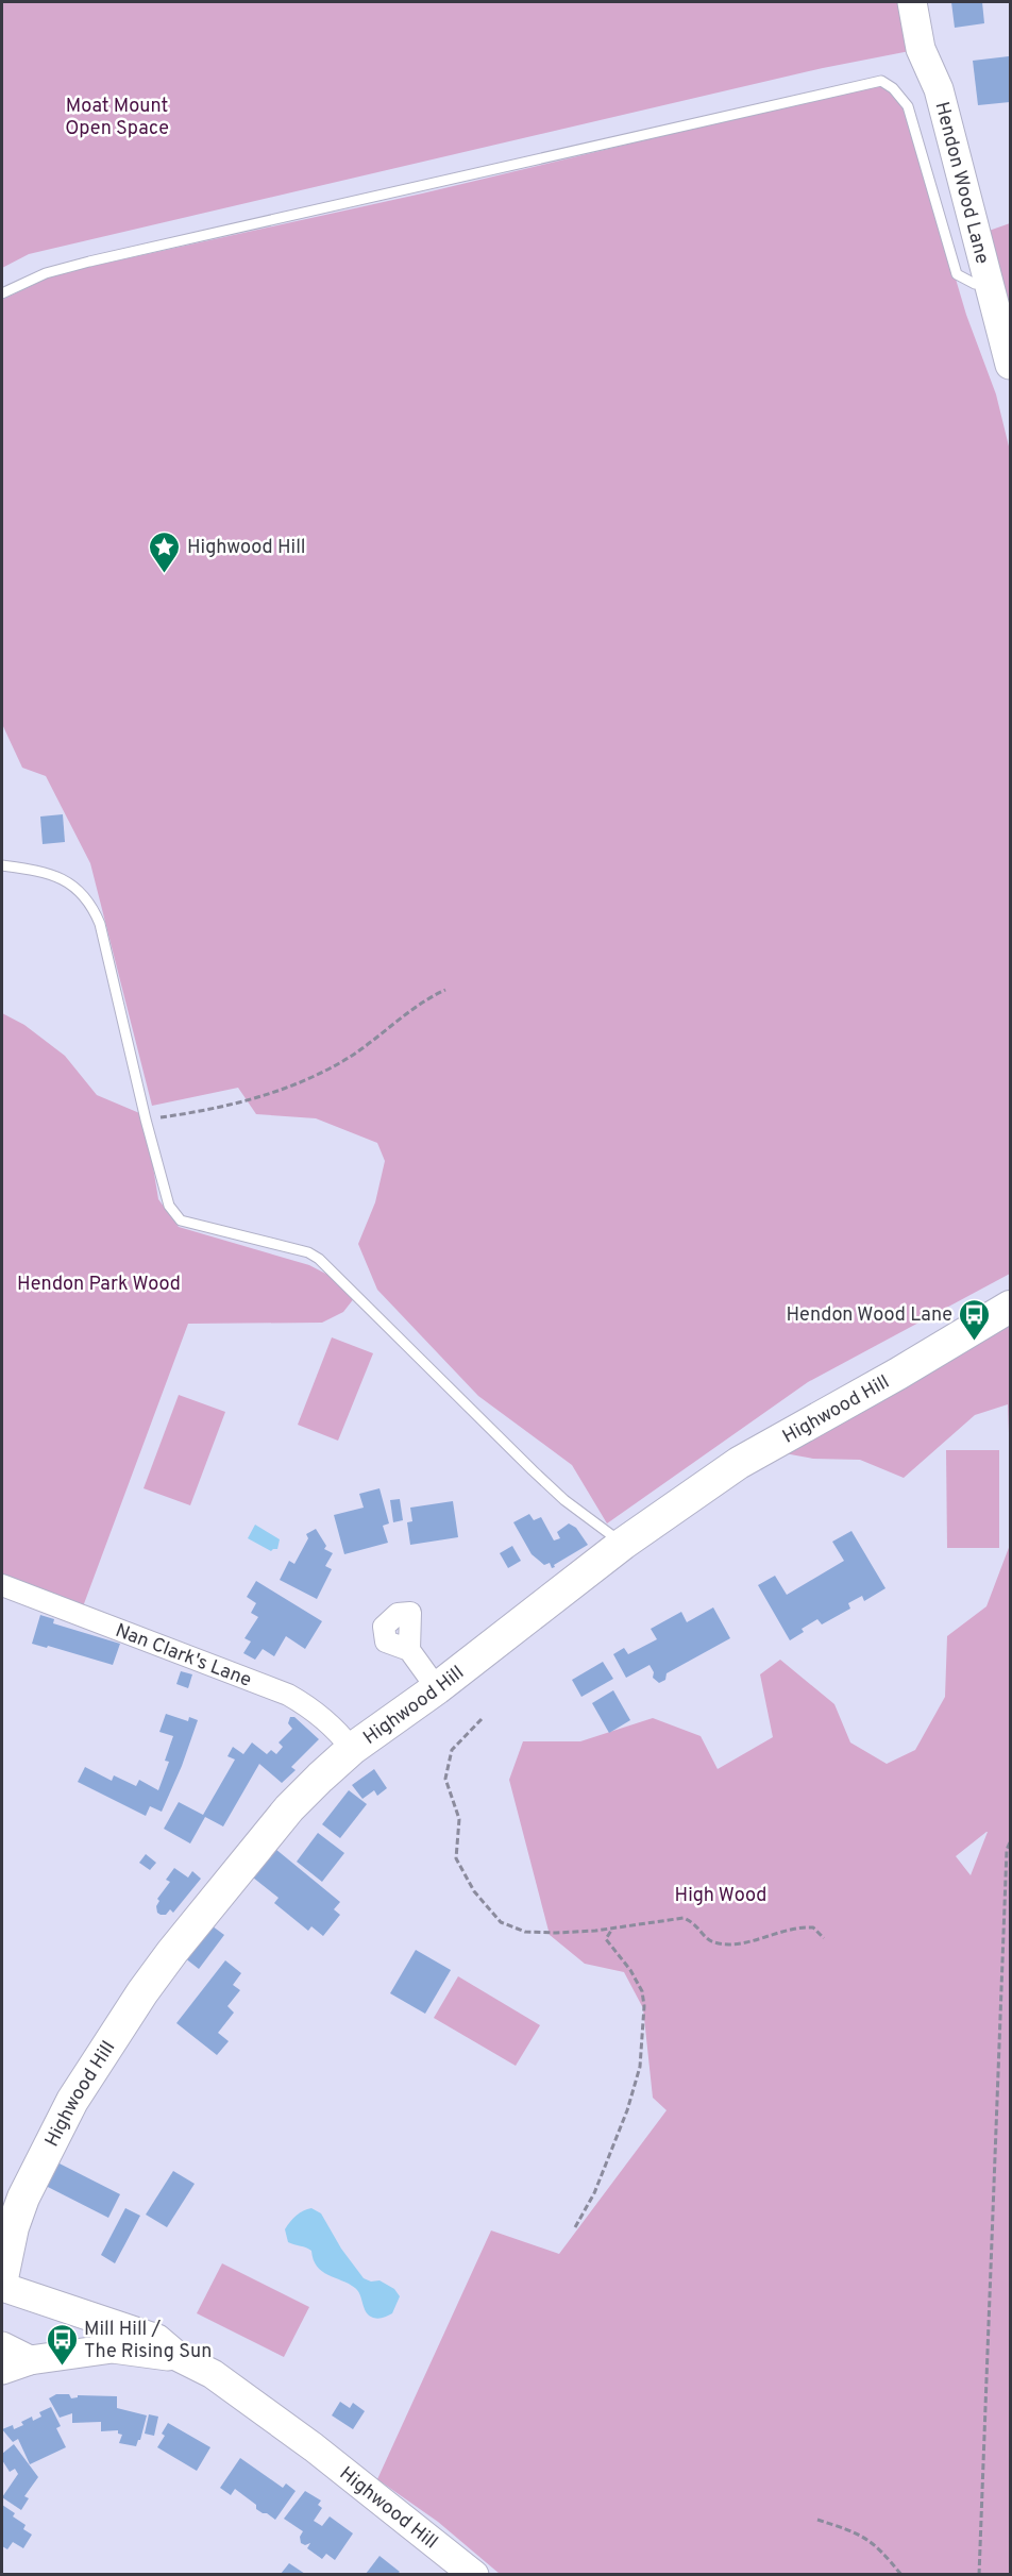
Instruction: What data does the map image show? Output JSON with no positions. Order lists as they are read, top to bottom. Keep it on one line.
{"streets":{"main road":["Hendon Wood Lane","Highwood Hill"],"street":["Nan Clark's Lane"]},"crossings":[["Highwood Hill","Nan Clark's Lane"]],"parks":["Moat Mount Open Space","Hendon Park Wood","High Wood"],"places":{"place":["Highwood Hill"],"bus stop":["Hendon Wood Lane","Mill Hill / The Rising Sun"]}}
